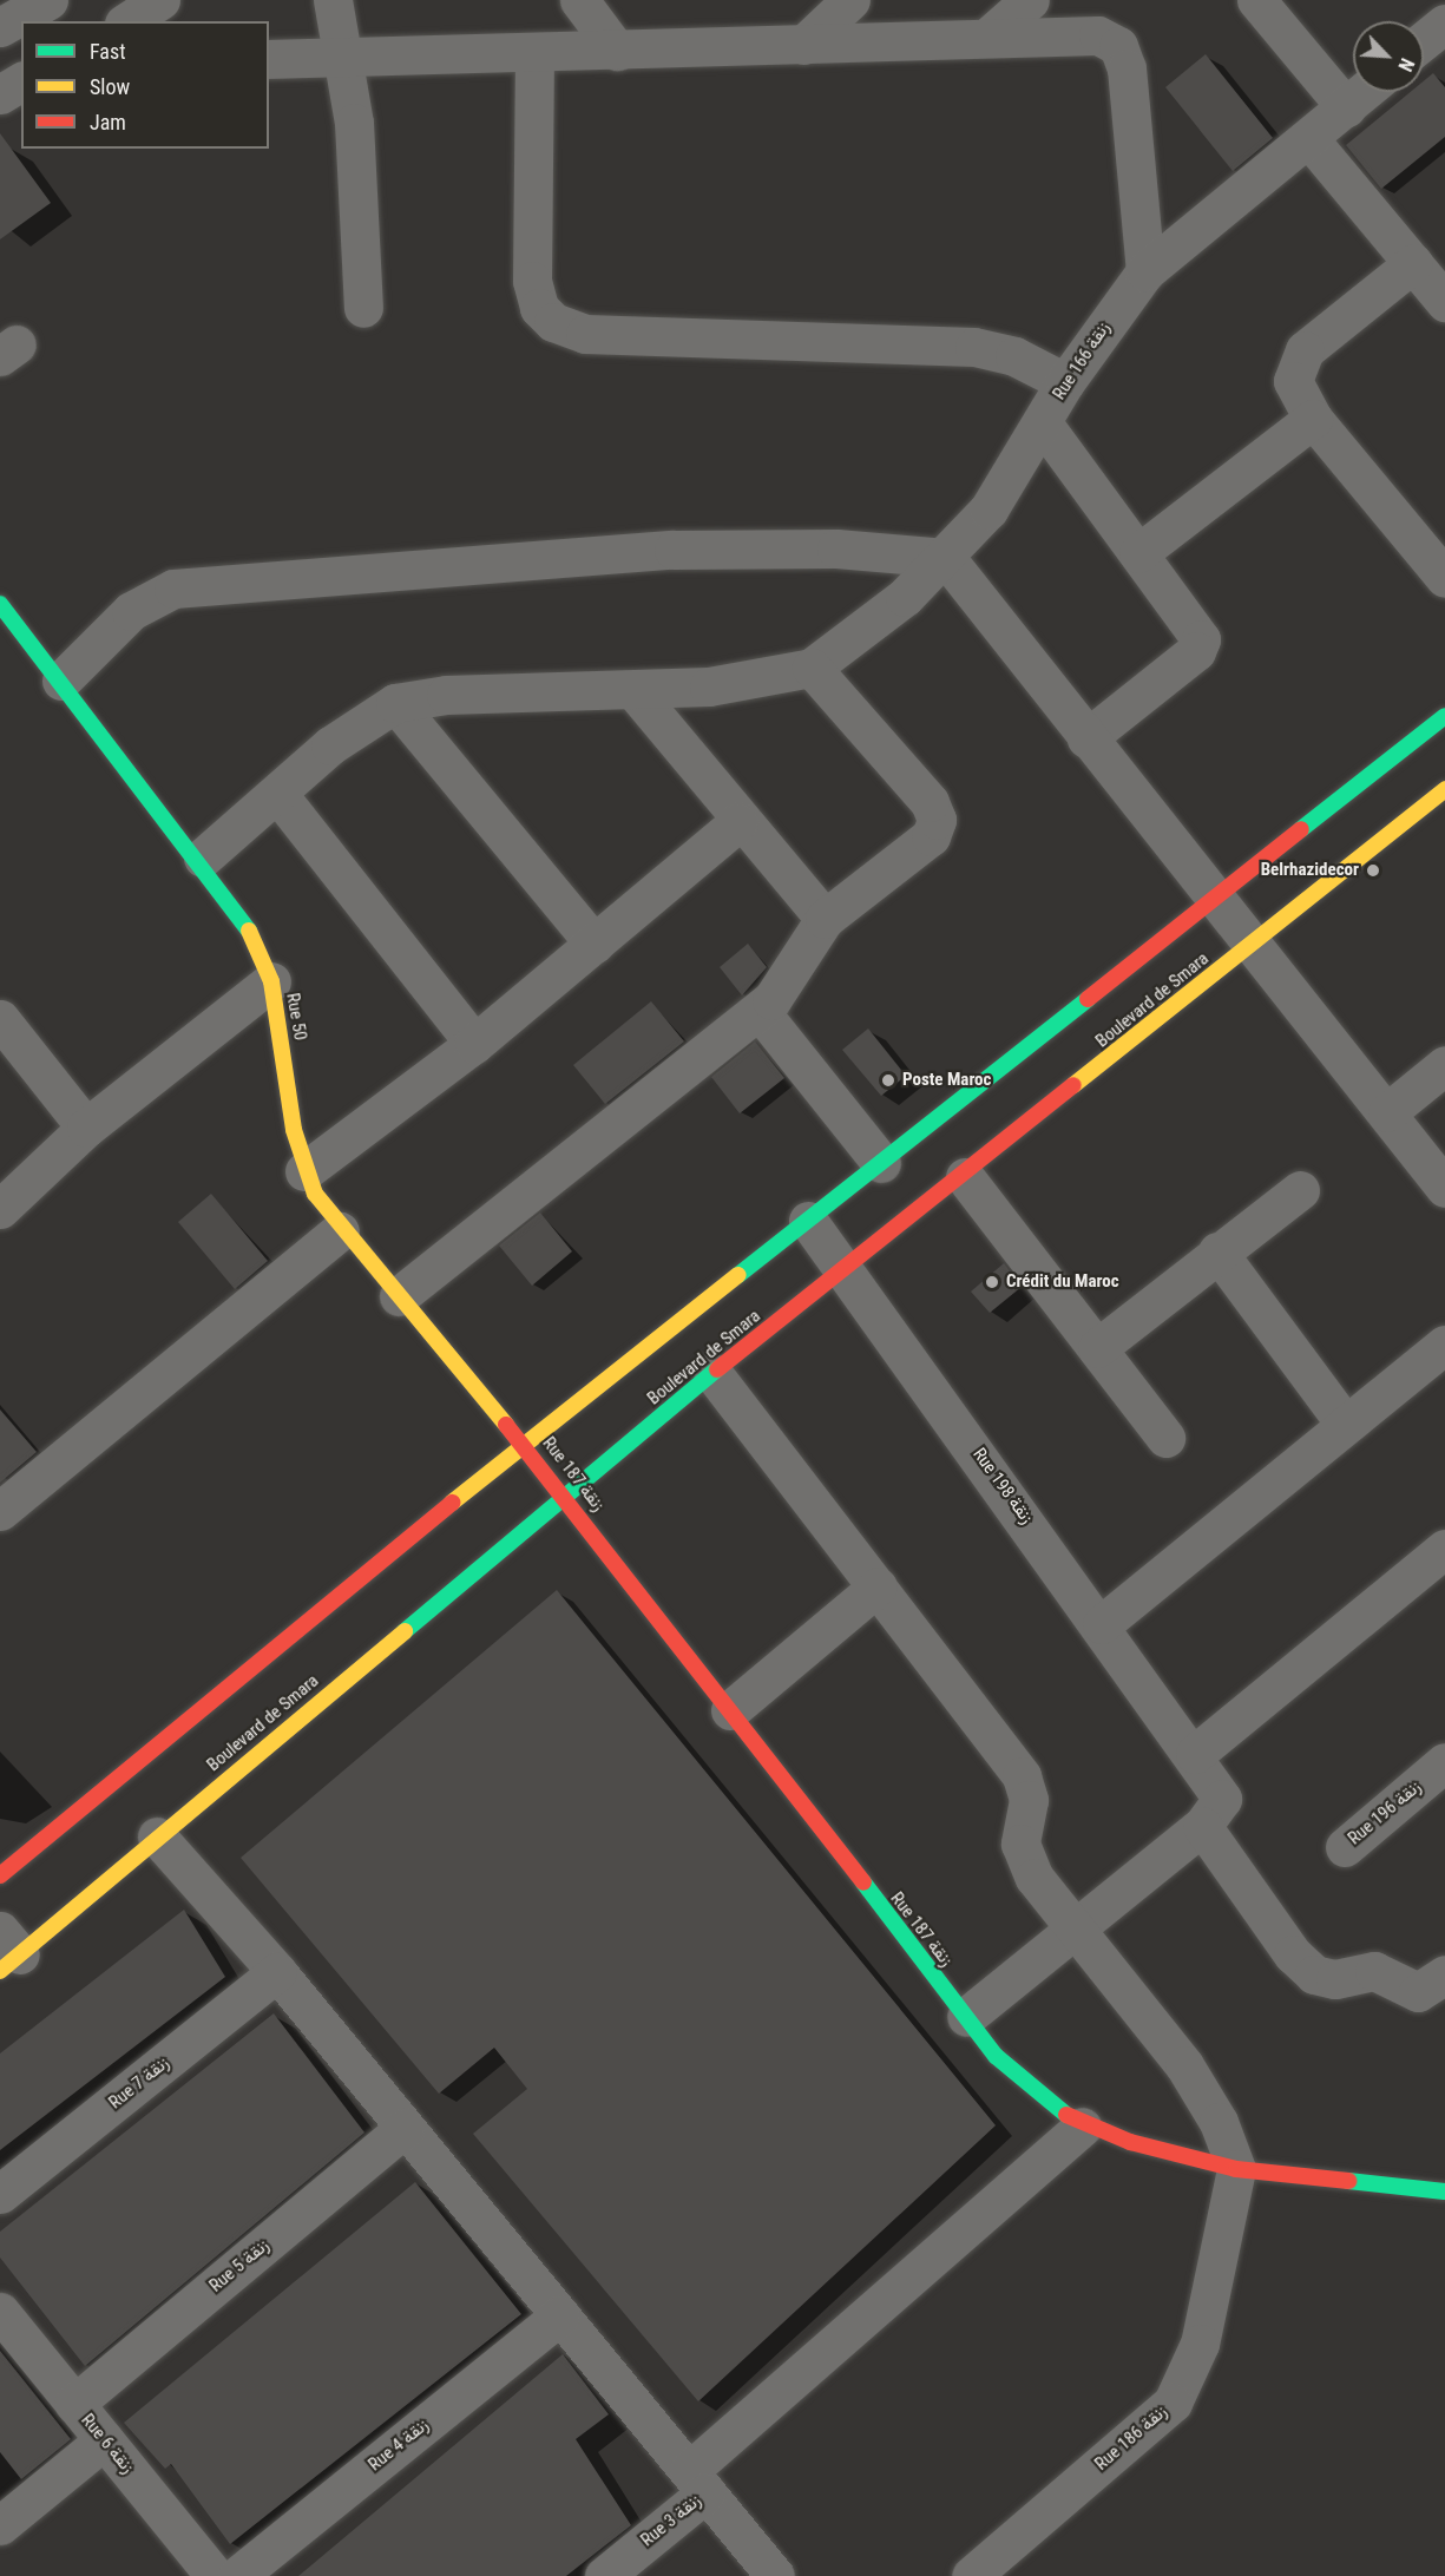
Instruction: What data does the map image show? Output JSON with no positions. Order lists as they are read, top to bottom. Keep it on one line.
{"streets":{"street":["Rue 166 زنقة","Boulevard de Smara","Rue 50","Rue 187 زنقة","Rue 198 زنقة","Rue 196 زنقة","Rue 7 زنقة","Rue 5 زنقة","Rue 186 زنقة","Rue 6 زنقة","Rue 4 زنقة","Rue 3 زنقة"]},"crossings":[["Boulevard de Smara","Rue 187 زنقة"],["Boulevard de Smara","Rue 198 زنقة"],["Rue 50","Rue 187 زنقة"],["Rue 187 زنقة","Rue 186 زنقة"],["Rue 187 زنقة","Rue 3 زنقة"],["Rue 5 زنقة","Rue 6 زنقة"]],"places":["Belrhazidecor","Poste Maroc","Crédit du Maroc"],"legend":["Fast","Slow","Jam"],"north":"bottom right"}
